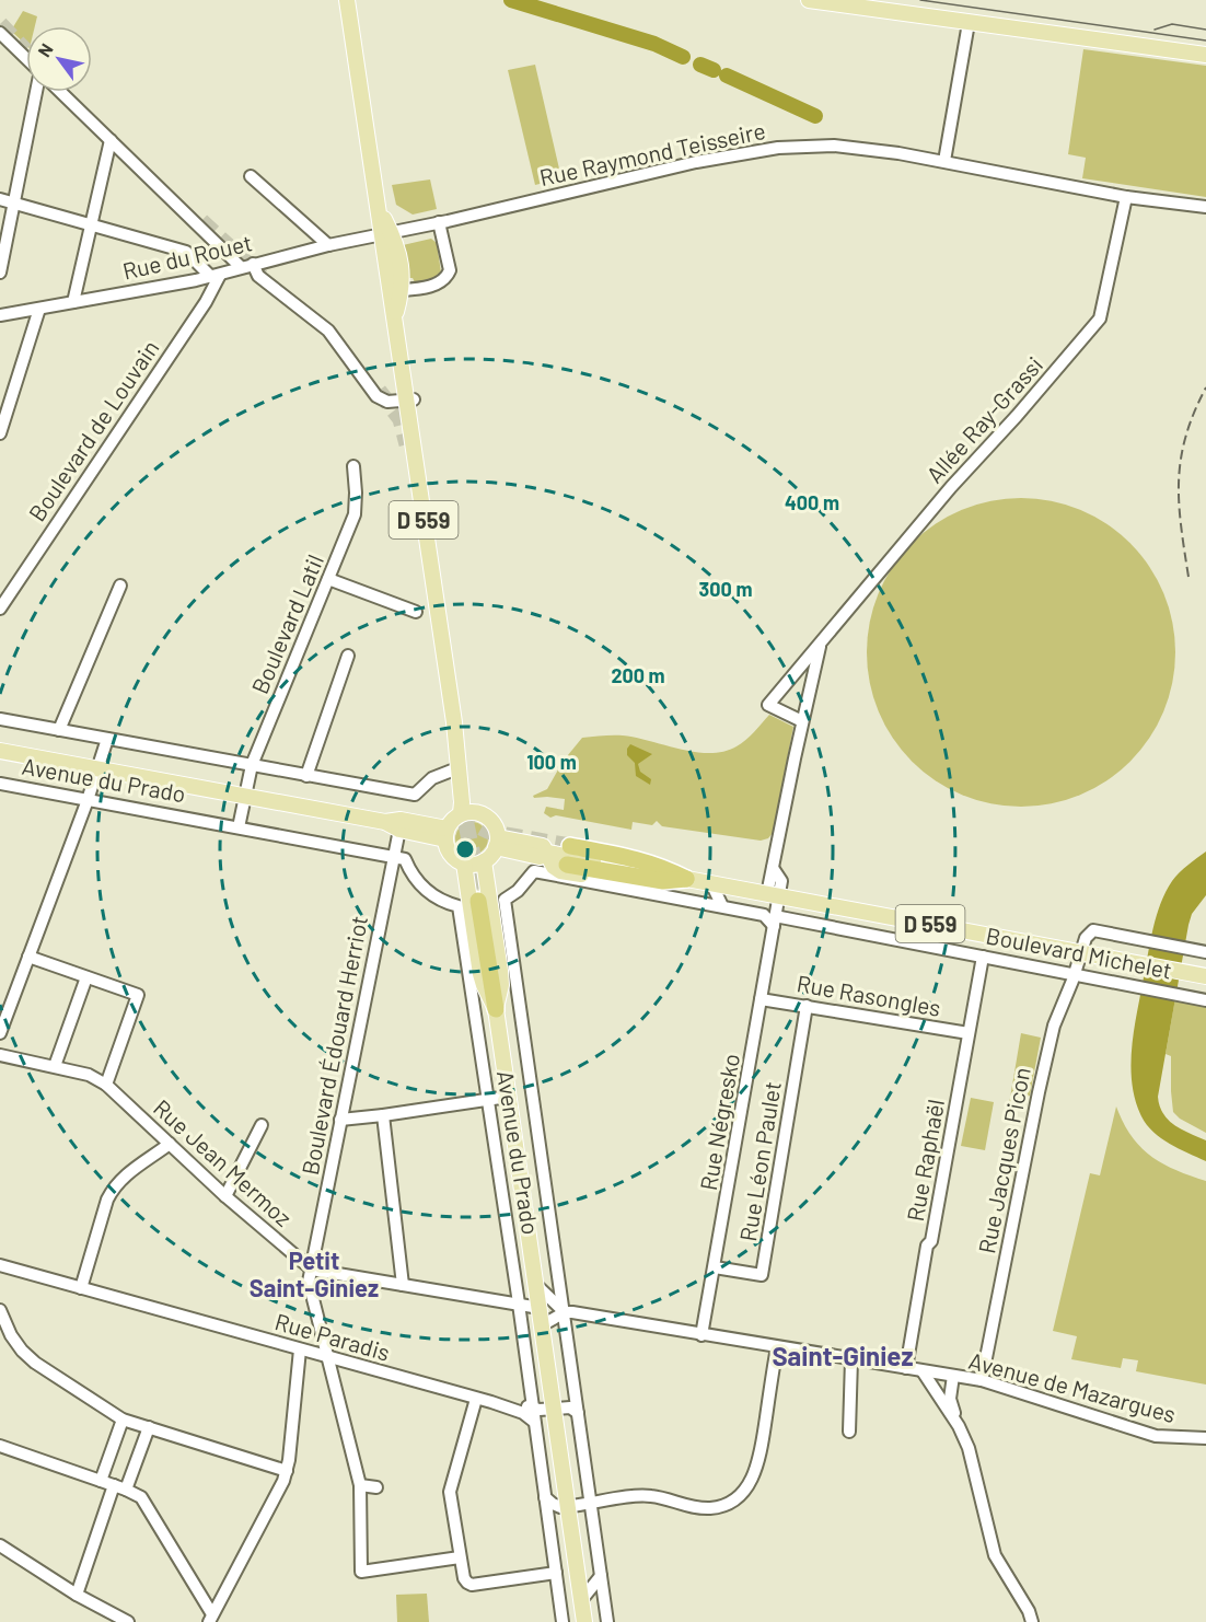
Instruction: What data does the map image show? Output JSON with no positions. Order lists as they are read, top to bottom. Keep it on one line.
{"streets":{"main road":["D 559","Avenue du Prado","Boulevard Michelet"],"street":["Rue Raymond Teisseire","Rue du Rouet","Allée Ray-Grassi","Boulevard de Louvain","Boulevard Latil","Rue Rasongles","Boulevard Édouard Herriot","Rue Négresko","Rue Raphaël","Rue Jacques Picon","Rue Léon Paulet","Rue Jean Mermoz","Rue Paradis","Avenue de Mazargues"]},"crossings":[["Rue Raymond Teisseire","Rue du Rouet"],["Rue Raymond Teisseire","Allée Ray-Grassi"],["Rue Raymond Teisseire","D 559"],["Rue du Rouet","Boulevard de Louvain"],["Rue du Rouet","D 559"],["Allée Ray-Grassi","Boulevard Michelet"],["Allée Ray-Grassi","Rue Négresko"],["D 559","Avenue du Prado"],["D 559","Boulevard Michelet"],["Boulevard Latil","Avenue du Prado"],["Avenue du Prado","Boulevard Michelet"],["Avenue du Prado","Boulevard Édouard Herriot"],["Avenue du Prado","Rue Paradis"],["Avenue du Prado","Avenue de Mazargues"],["Boulevard Michelet","Rue Négresko"],["Boulevard Michelet","Rue Raphaël"],["Boulevard Michelet","Rue Jacques Picon"],["Rue Rasongles","Rue Négresko"],["Rue Rasongles","Rue Raphaël"],["Rue Rasongles","Rue Léon Paulet"],["Boulevard Édouard Herriot","Rue Jean Mermoz"],["Boulevard Édouard Herriot","Rue Paradis"],["Rue Négresko","Rue Léon Paulet"],["Rue Négresko","Avenue de Mazargues"],["Rue Raphaël","Avenue de Mazargues"],["Rue Jacques Picon","Avenue de Mazargues"]],"districts":["Petit Saint-Giniez","Saint-Giniez"],"north":"top left","rings":["400 m","300 m","200 m","100 m"]}
